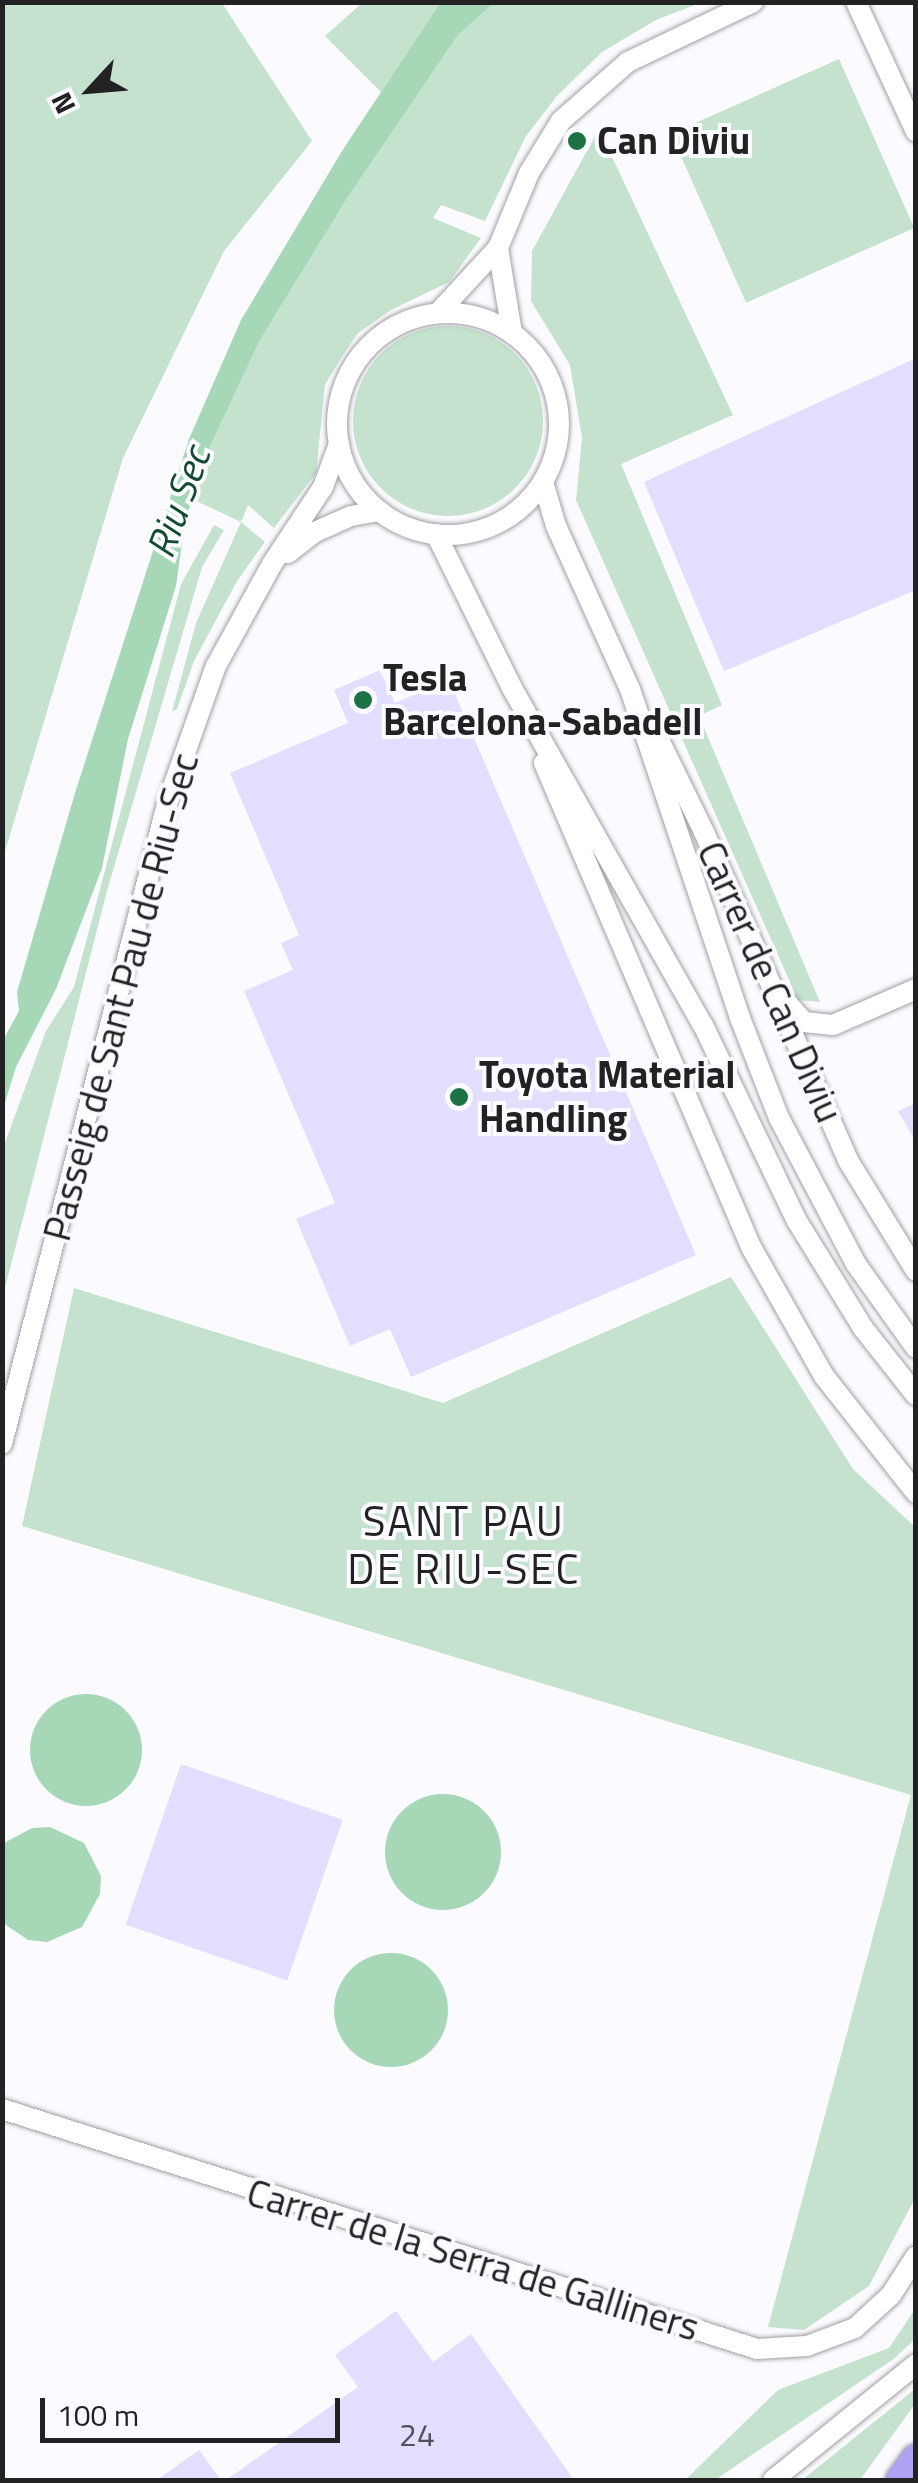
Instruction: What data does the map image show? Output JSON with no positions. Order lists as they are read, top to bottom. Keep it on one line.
{"streets":{"street":["Carrer de Can Diviu","Passeig de Sant Pau de Riu-Sec","Carrer de la Serra de Galliners"]},"crossings":[["Carrer de Can Diviu","Passeig de Sant Pau de Riu-Sec"]],"districts":["SANT PAU DE RIU-SEC"],"water":["Riu Sec"],"places":["Can Diviu","Tesla Barcelona-Sabadell","Toyota Material Handling"],"house_numbers":["24"],"scale_bar":"100 m","north":"bottom left"}
